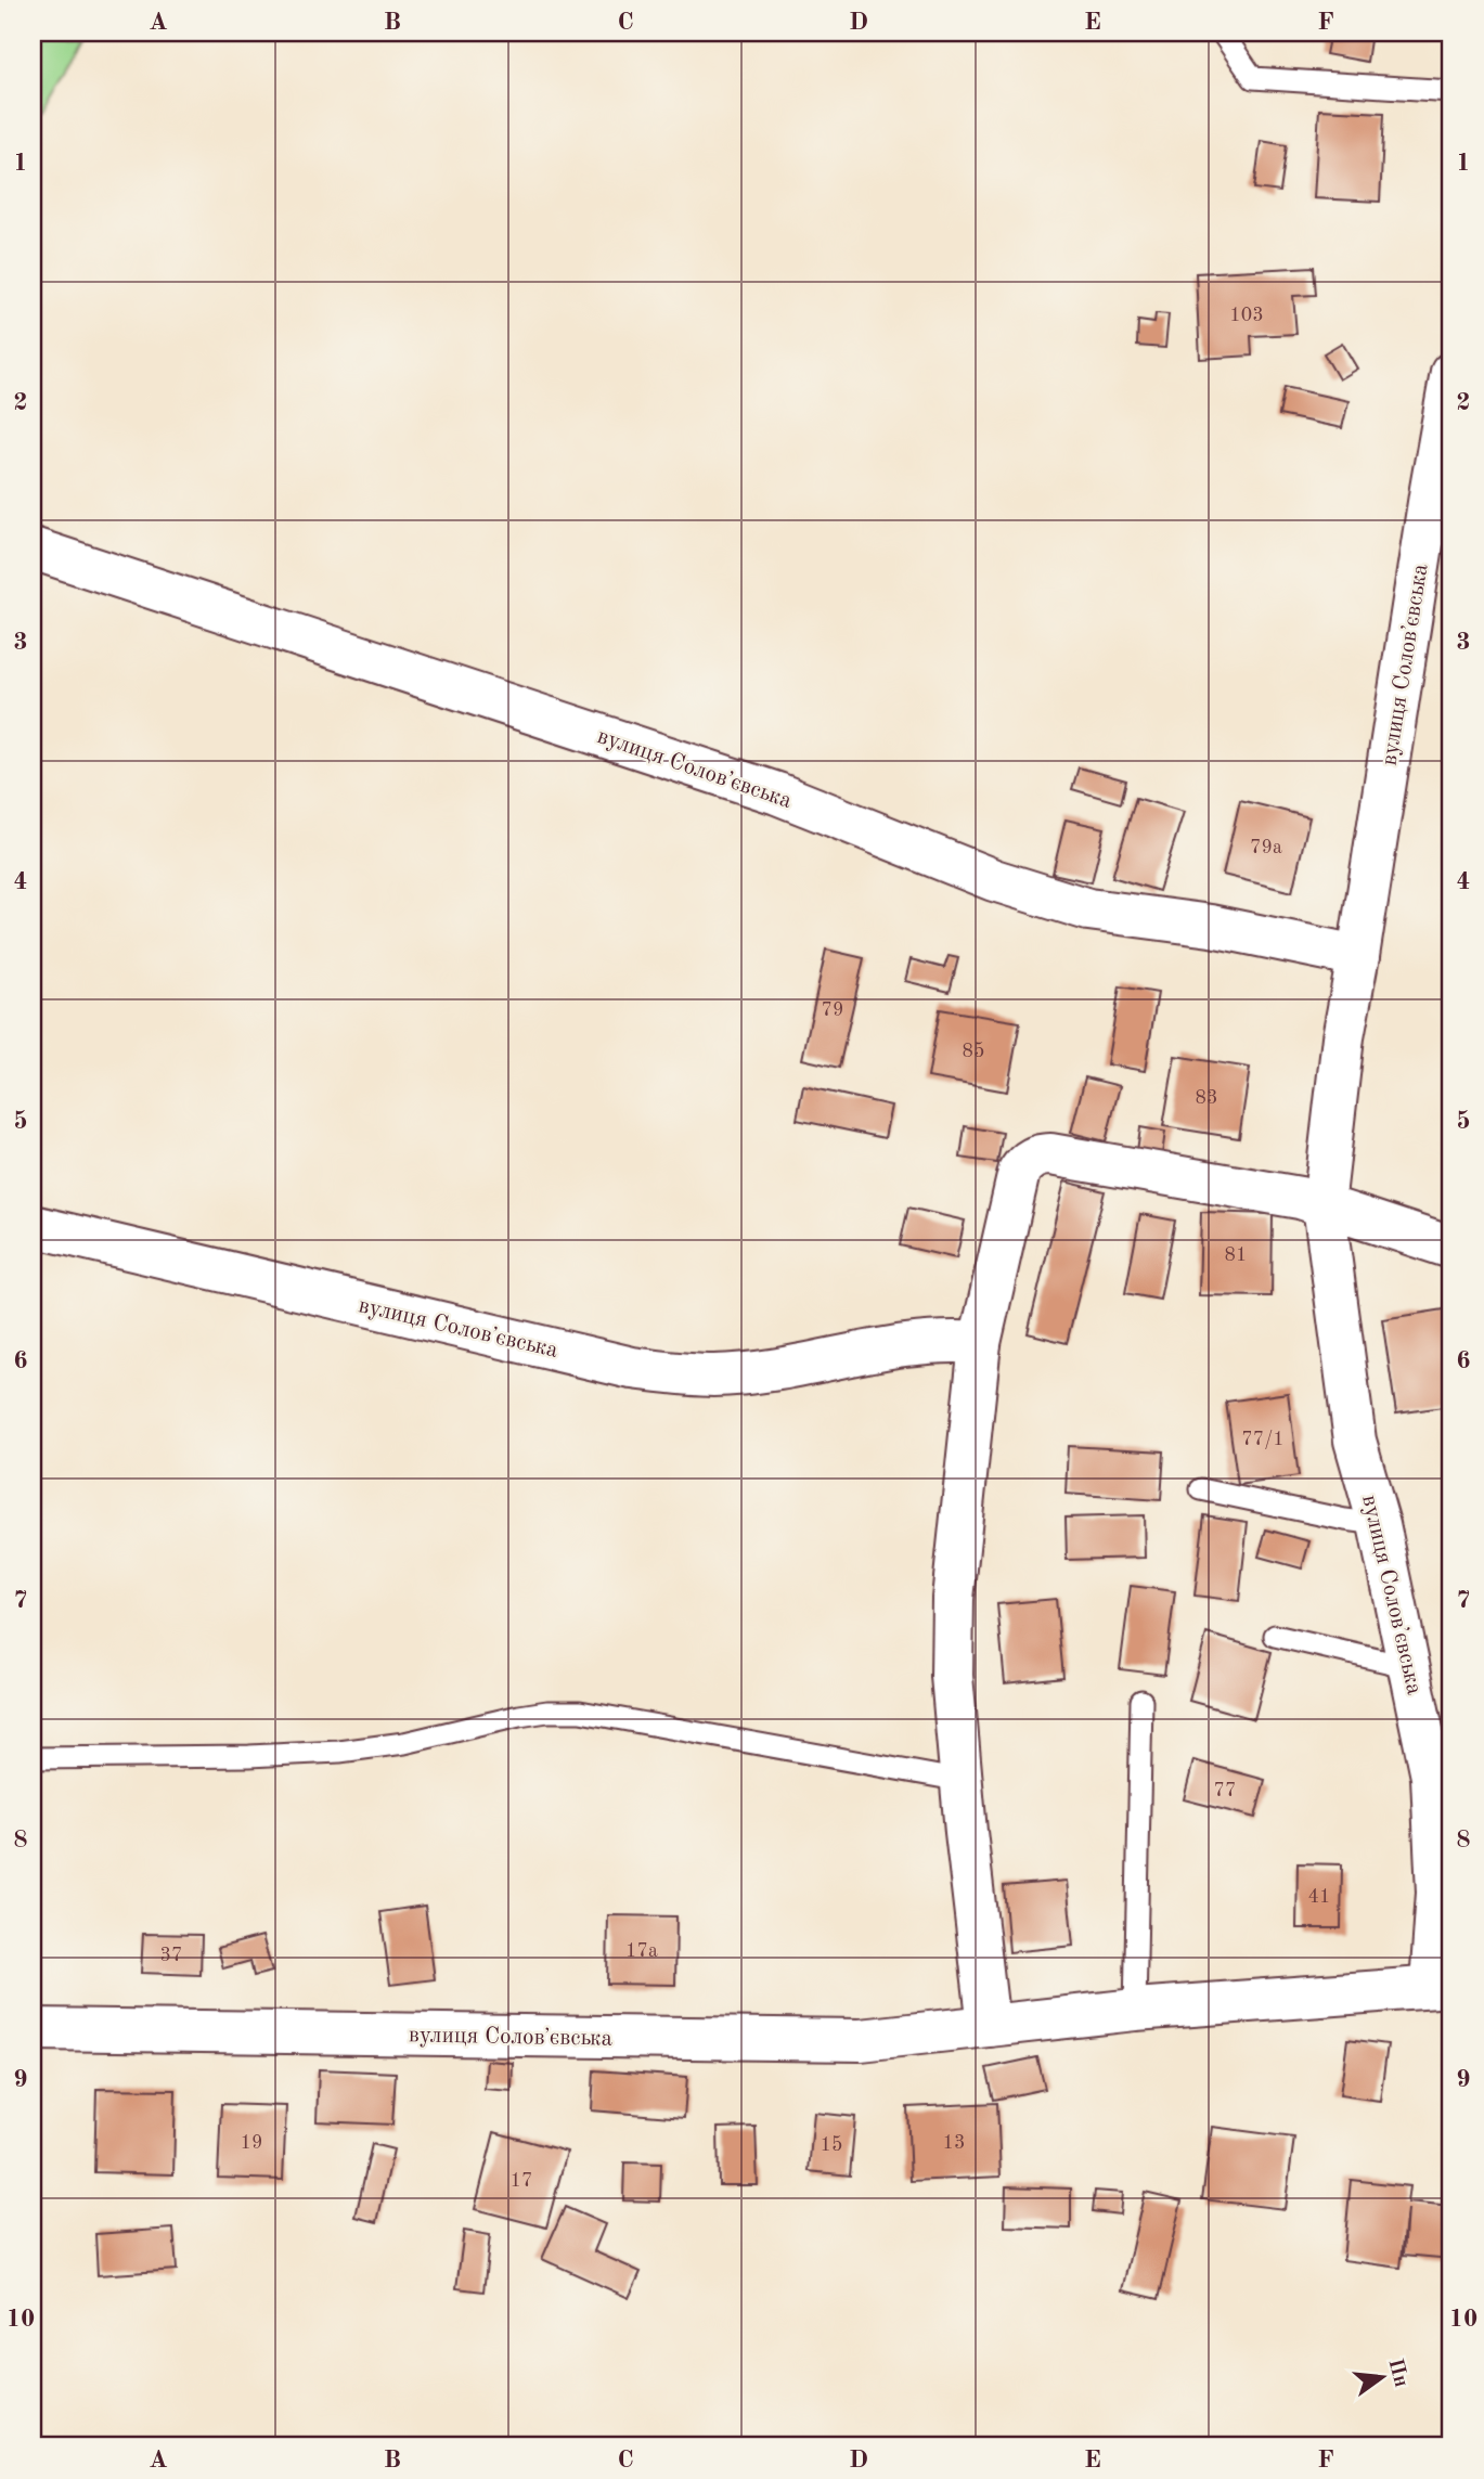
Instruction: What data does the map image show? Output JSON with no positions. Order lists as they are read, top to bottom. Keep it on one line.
{"streets":{"street":["вулиця Соловʼєвська"]},"house_numbers":["103","79а","79","85","83","81","77/1","77","41","17а","37","19","13","15","17"],"north":"right","grid":{"columns":["A","B","C","D","E","F"],"rows":["1","2","3","4","5","6","7","8","9","10"]}}
